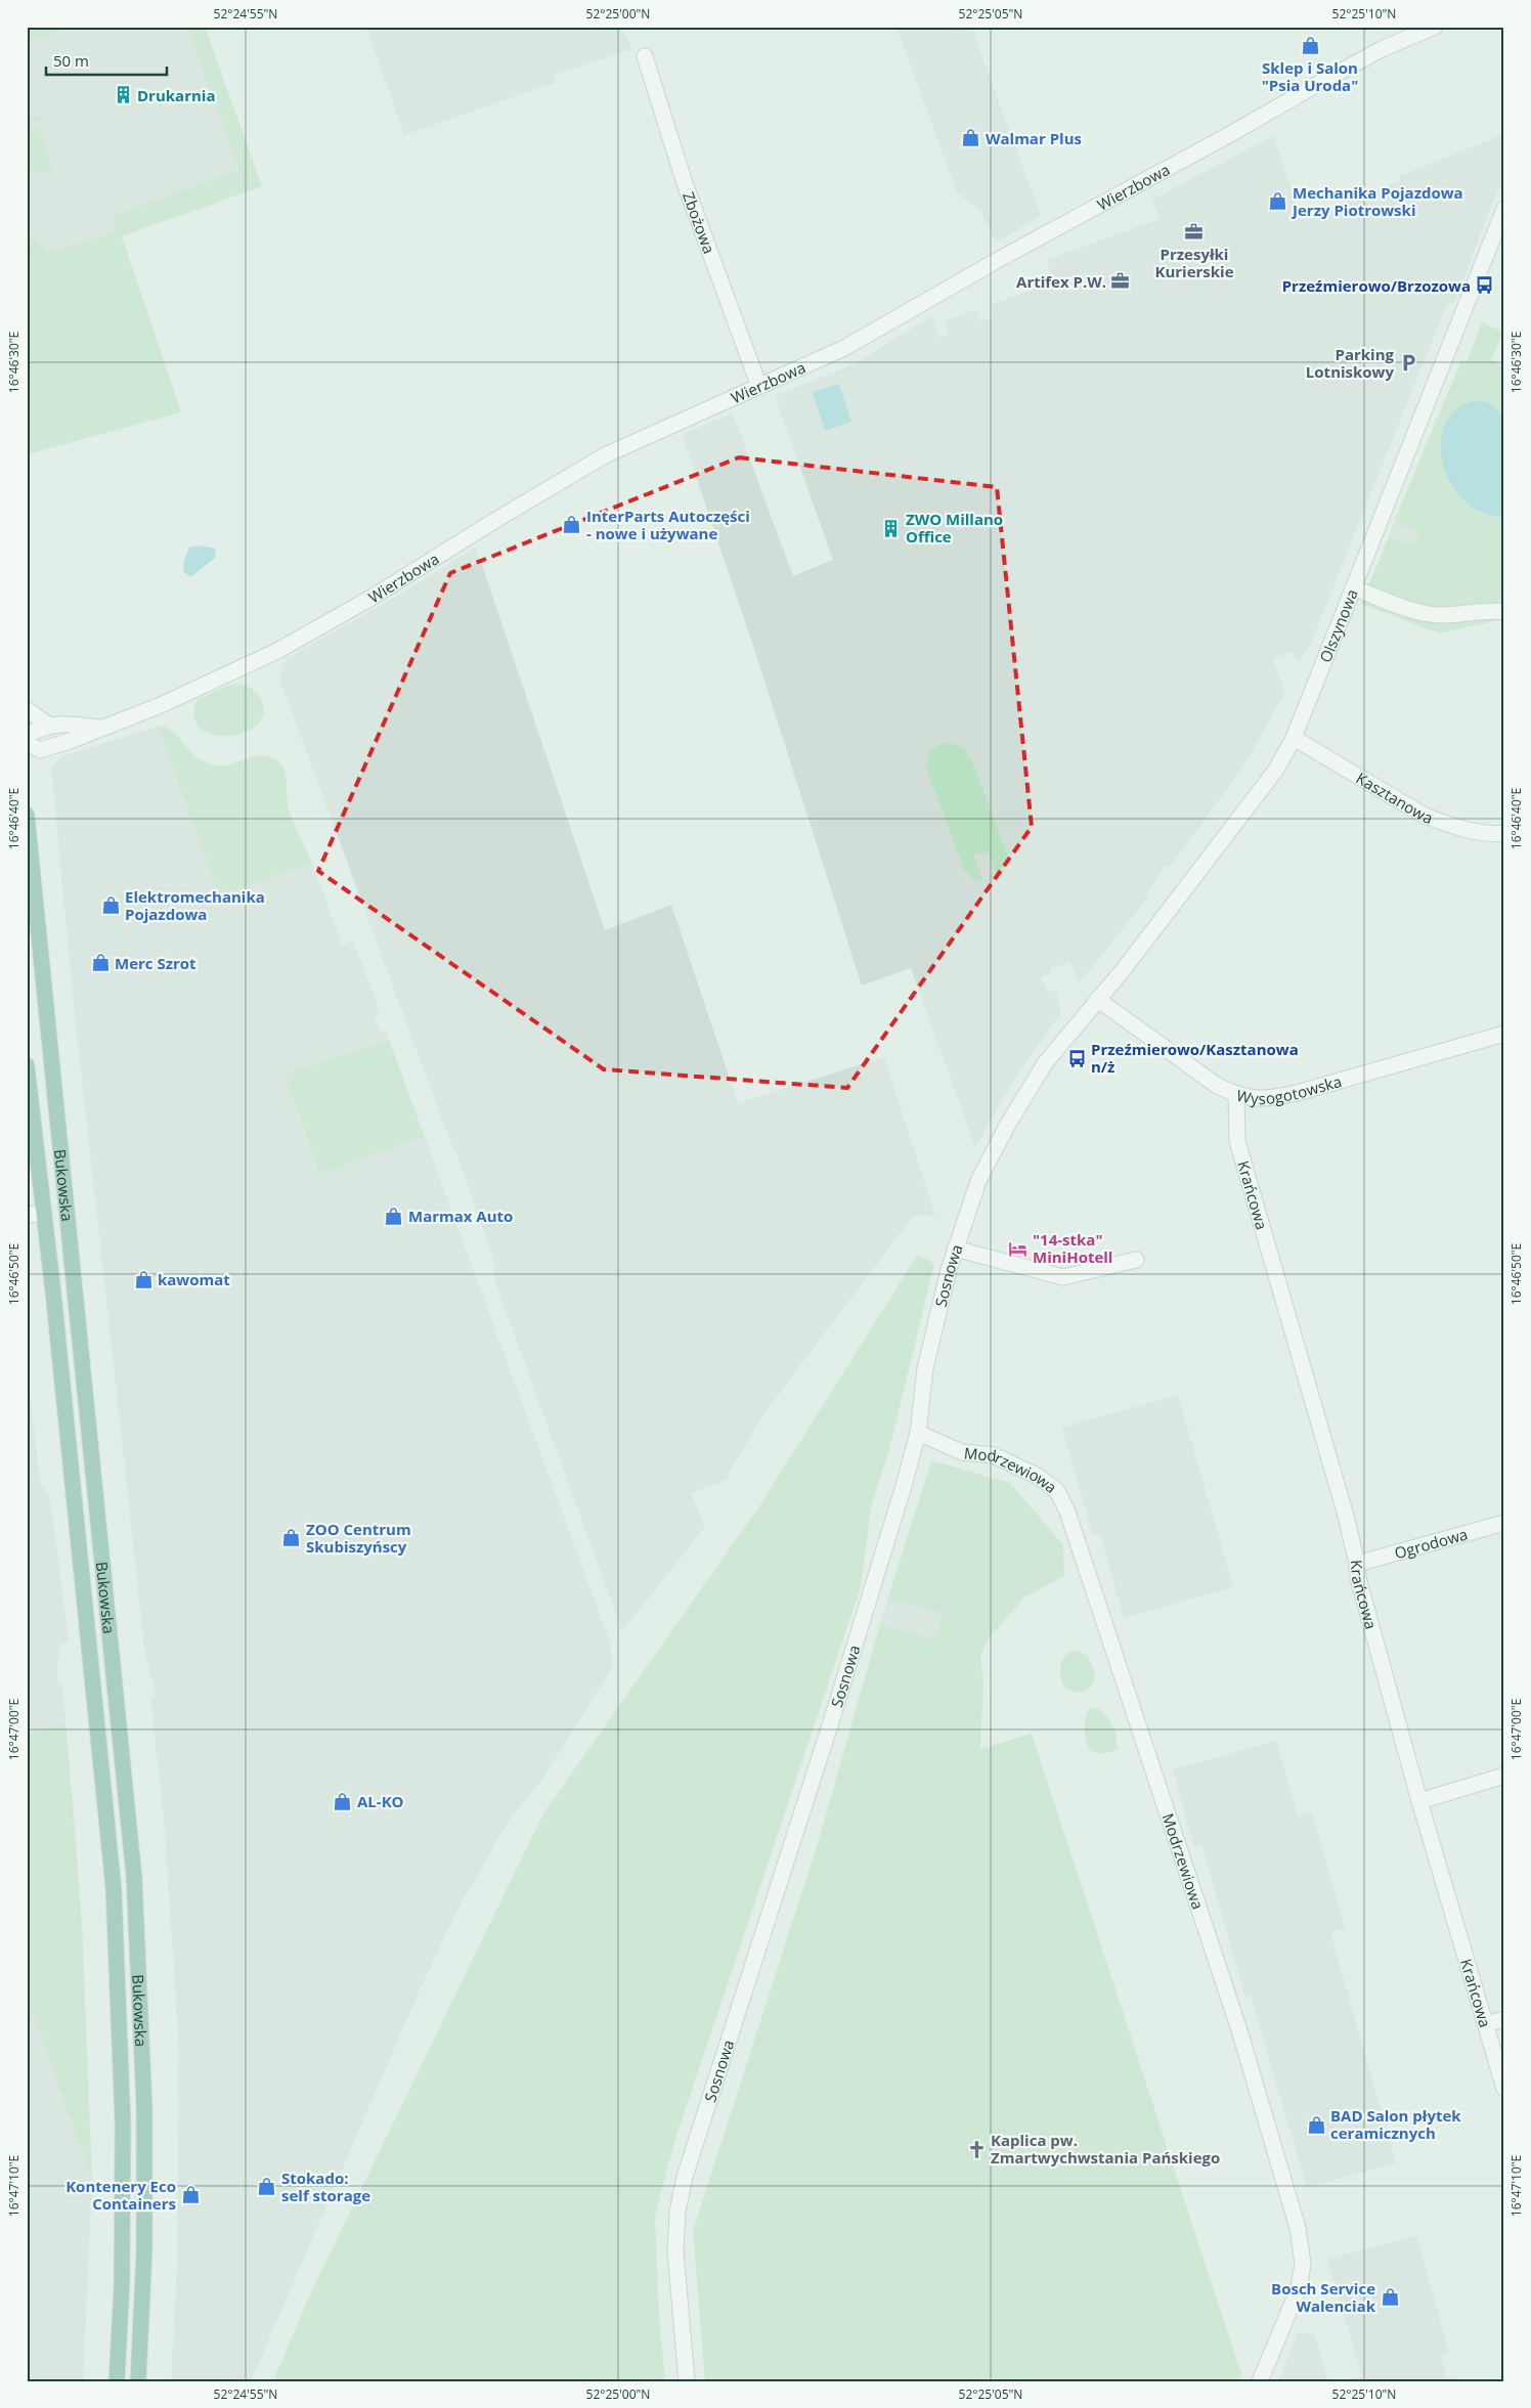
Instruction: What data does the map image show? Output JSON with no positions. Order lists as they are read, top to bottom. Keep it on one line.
{"streets":{"main road":["Bukowska"],"street":["Wierzbowa","Zbożowa","Olszynowa","Kasztanowa","Wysogotowska","Krańcowa","Sosnowa","Modrzewiowa","Ogrodowa"]},"crossings":[["Wierzbowa","Zbożowa"],["Olszynowa","Kasztanowa"],["Olszynowa","Wysogotowska"],["Olszynowa","Sosnowa"],["Wysogotowska","Krańcowa"],["Wysogotowska","Sosnowa"],["Krańcowa","Ogrodowa"],["Sosnowa","Modrzewiowa"]],"places":{"shop":["Sklep i Salon \"Psia Uroda\"","Walmar Plus","Mechanika Pojazdowa Jerzy Piotrowski","InterParts Autoczęści - nowe i używane","Elektromechanika Pojazdowa","Merc Szrot","Marmax Auto","kawomat","ZOO Centrum Skubiszyńscy","AL-KO","BAD Salon płytek ceramicznych","Stokado: self storage","Kontenery Eco Containers","Bosch Service Walenciak"],"building":["Drukarnia","ZWO Millano Office"],"office":["Przesyłki Kurierskie","Artifex P.W."],"bus stop":["Przeźmierowo/Brzozowa","Przeźmierowo/Kasztanowa n/ż"],"parking":["Parking Lotniskowy"],"hotel":["\"14-stka\" MiniHotell"],"church":["Kaplica pw. Zmartwychwstania Pańskiego"]},"scale_bar":"50 m","coordinates":["52°24'55\"N","52°25'00\"N","52°25'05\"N","52°25'10\"N","16°46'30\"E","16°46'40\"E","16°46'50\"E","16°47'00\"E","16°47'10\"E"]}
